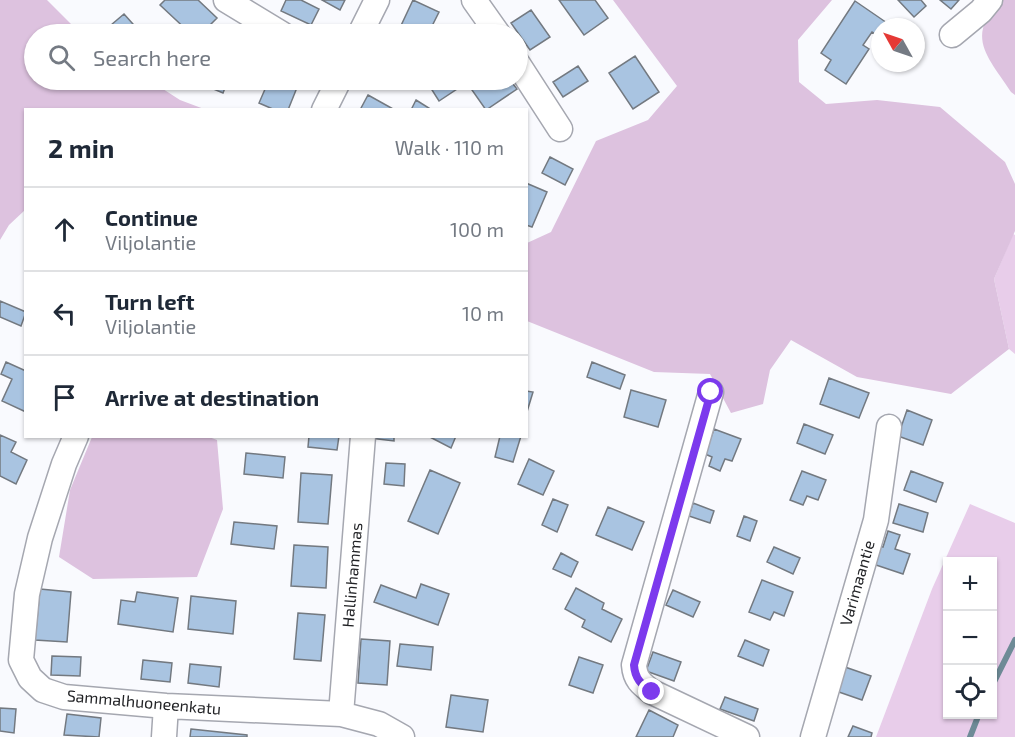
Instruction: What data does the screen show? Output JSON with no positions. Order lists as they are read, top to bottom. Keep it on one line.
{"streets":{"street":["Hallinhammas","Varimaantie","Sammalhuoneenkatu"]},"crossings":[["Hallinhammas","Sammalhuoneenkatu"]],"north":"top left","page":{"search":"Search here","heading":["2 min","Walk · 110 m"],"list":[["Continue","Viljolantie","100 m"],["Turn left","Viljolantie","10 m"],"Arrive at destination"],"map_buttons":["+","−"]}}
